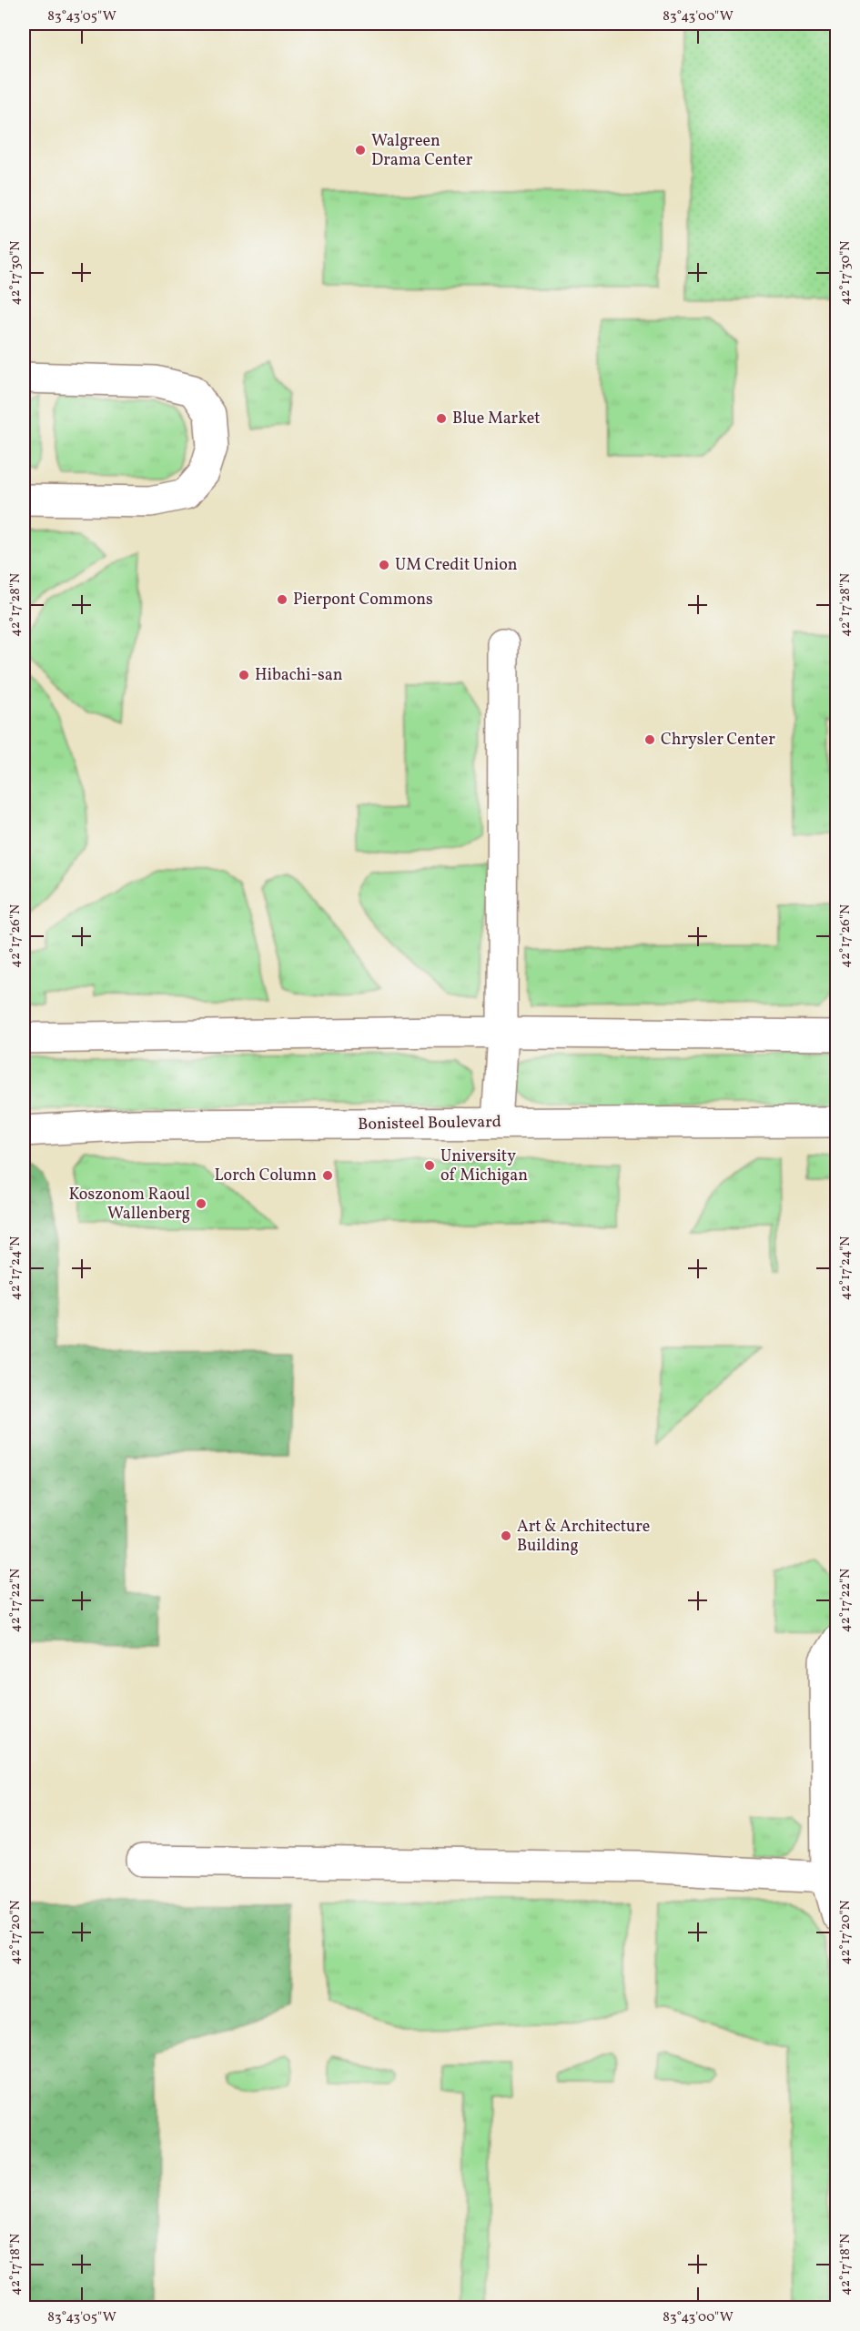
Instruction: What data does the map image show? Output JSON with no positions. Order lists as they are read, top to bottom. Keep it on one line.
{"streets":{"street":["Bonisteel Boulevard"]},"places":["Walgreen Drama Center","Blue Market","UM Credit Union","Pierpont Commons","Hibachi-san","Chrysler Center","University of Michigan","Lorch Column","Koszonom Raoul Wallenberg","Art & Architecture Building"],"coordinates":["83°43'05\"W","83°43'00\"W","42°17'30\"N","42°17'28\"N","42°17'26\"N","42°17'24\"N","42°17'22\"N","42°17'20\"N","42°17'18\"N"]}
